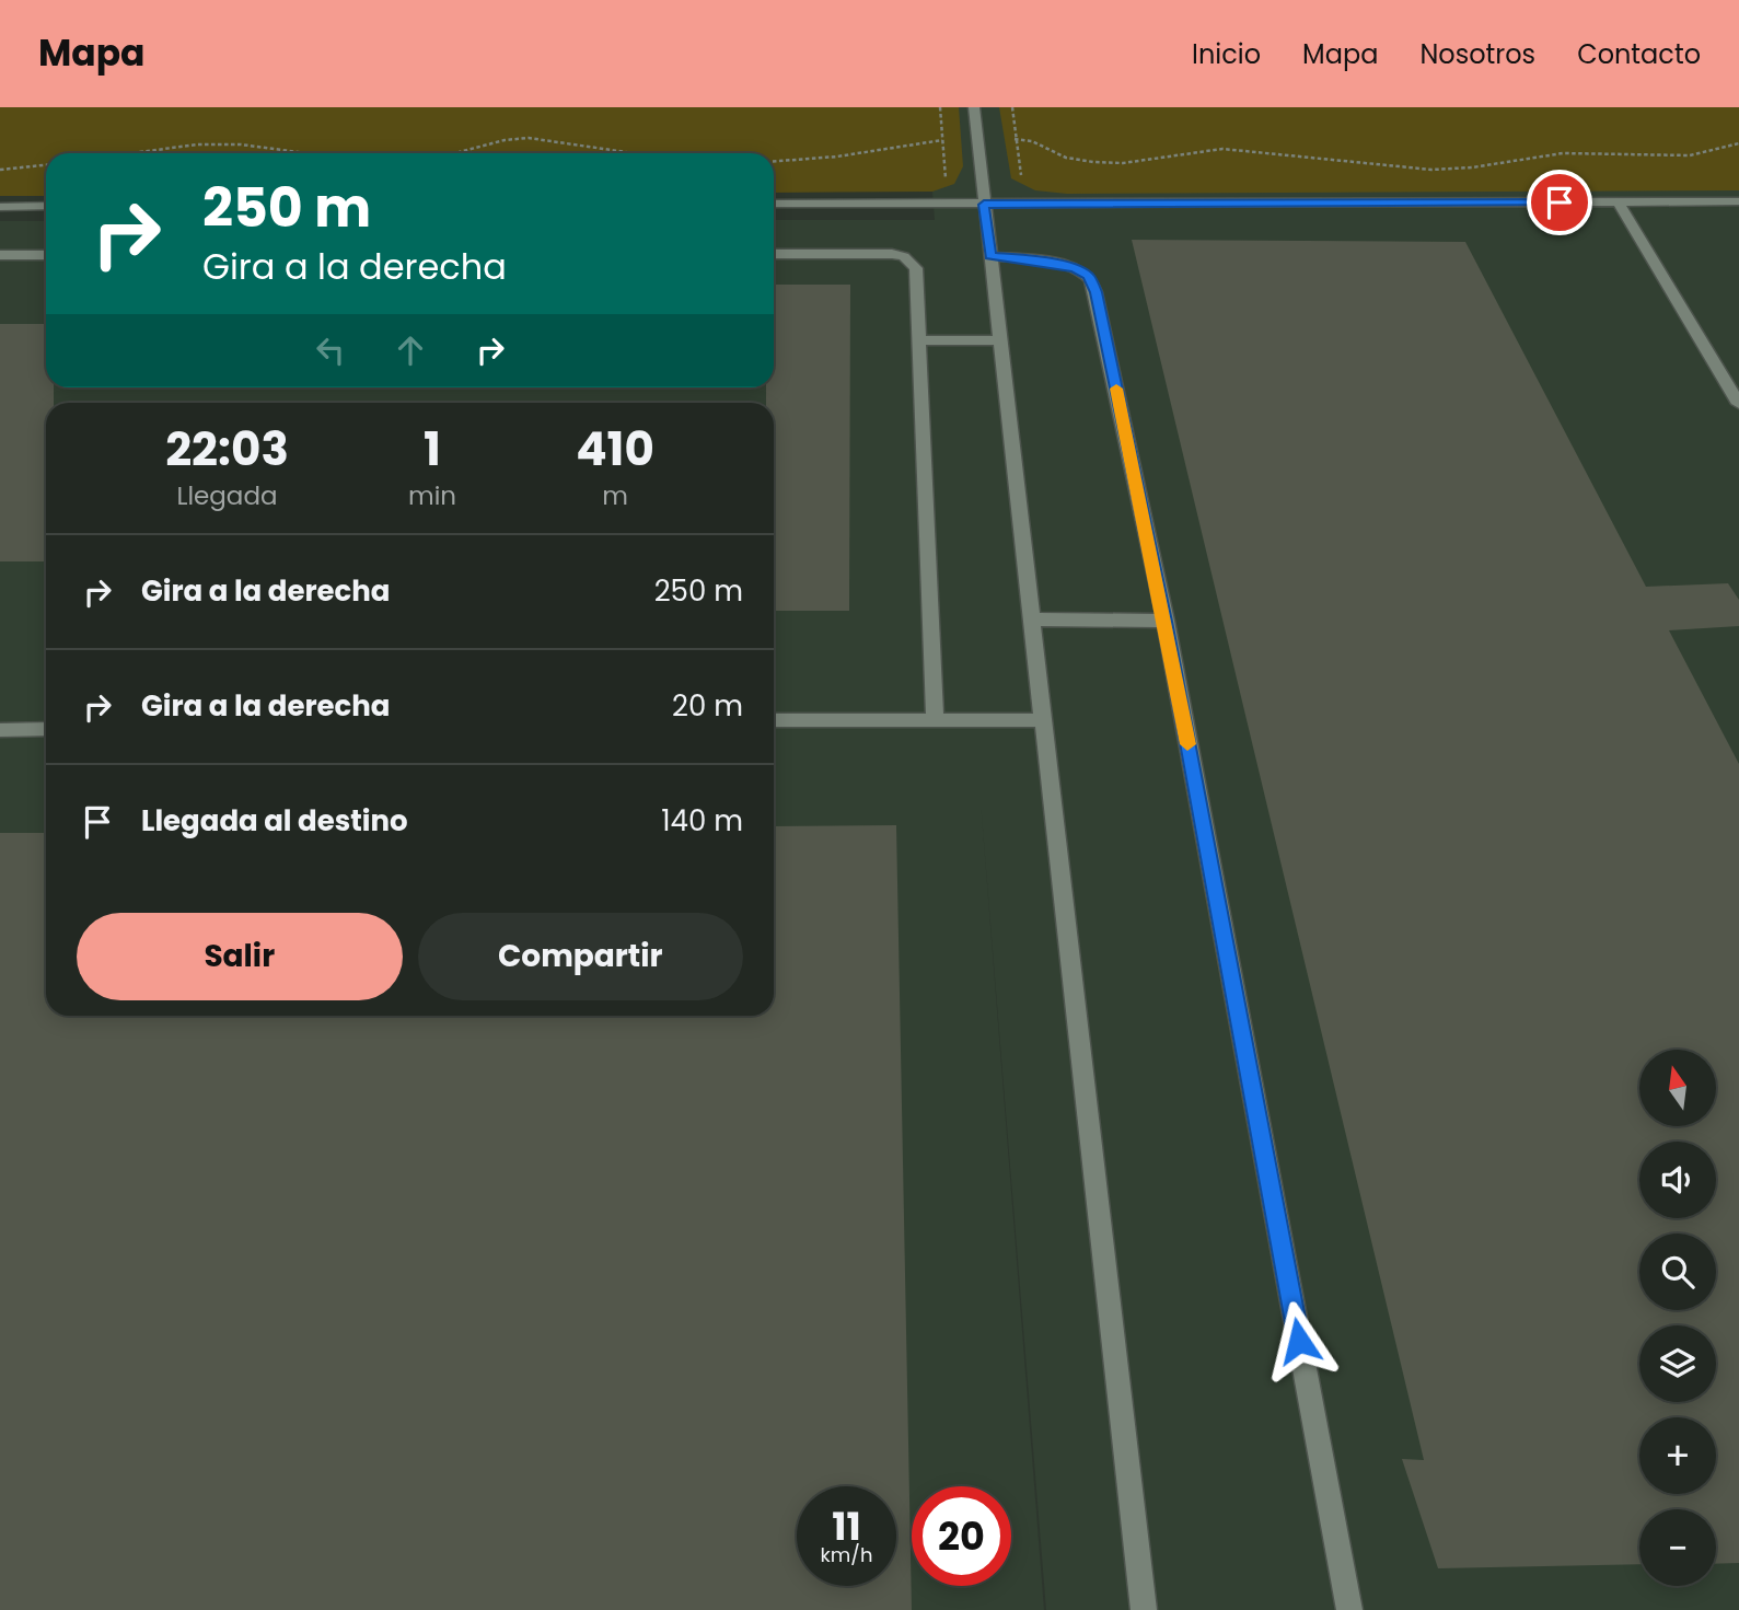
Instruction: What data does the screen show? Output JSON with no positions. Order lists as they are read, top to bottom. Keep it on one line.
{"north":"top","page":{"header":"Mapa","nav":["Inicio","Mapa","Nosotros","Contacto"],"turn":["250 m","Gira a la derecha"],"eta":["22:03","Llegada","1","min","410","m"],"list":[{"name":"Gira a la derecha","value":"250 m"},{"name":"Gira a la derecha","value":"20 m"},{"name":"Llegada al destino","value":"140 m"}],"buttons":["Salir","Compartir"],"map_buttons":["+","−"],"speed":"11 km/h","limit":"20"}}
